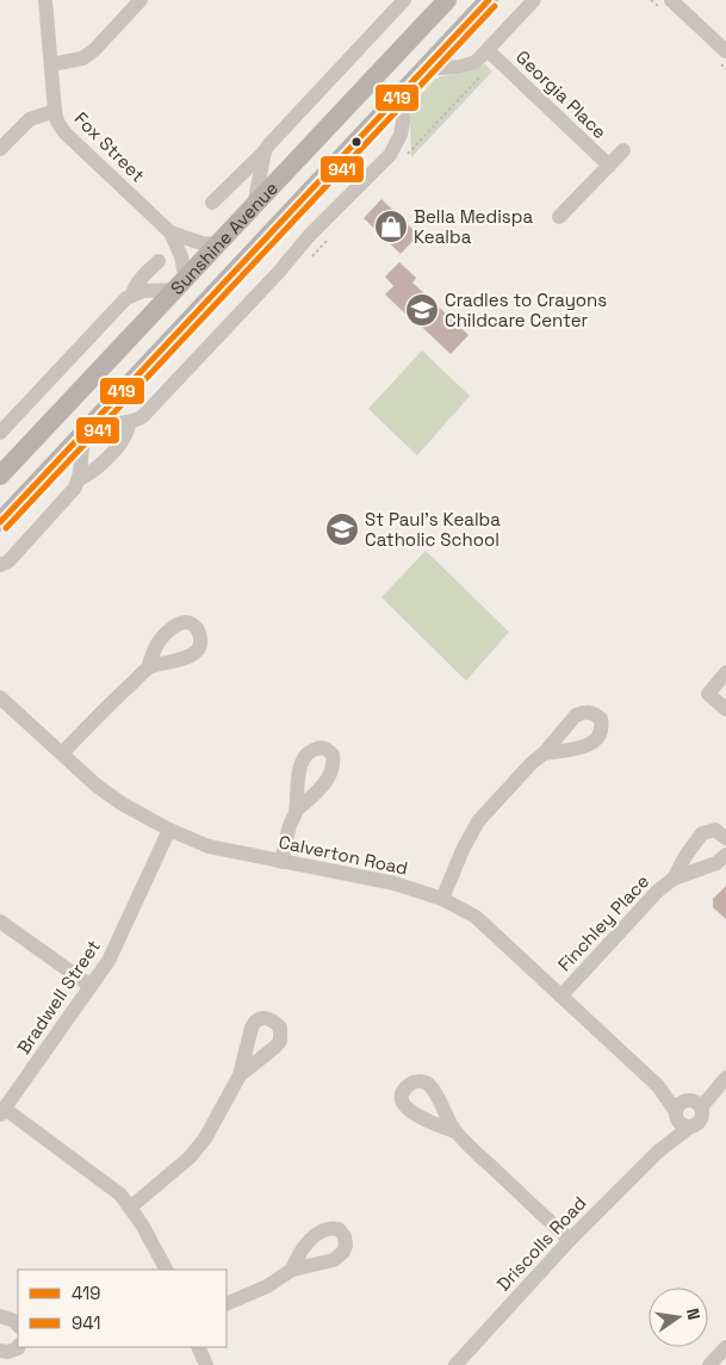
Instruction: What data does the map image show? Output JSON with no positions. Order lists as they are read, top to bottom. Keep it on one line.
{"streets":{"main road":["Sunshine Avenue"],"street":["Georgia Place","Fox Street","Calverton Road","Finchley Place","Bradwell Street","Driscolls Road"]},"crossings":[["Fox Street","Sunshine Avenue"],["Calverton Road","Finchley Place"],["Calverton Road","Bradwell Street"],["Calverton Road","Driscolls Road"]],"places":{"shop":["Bella Medispa Kealba"],"school or university":["Cradles to Crayons Childcare Center","St Paul’s Kealba Catholic School"]},"lines":["transit line 419","transit line 941"],"legend":["419","941"],"north":"right"}
